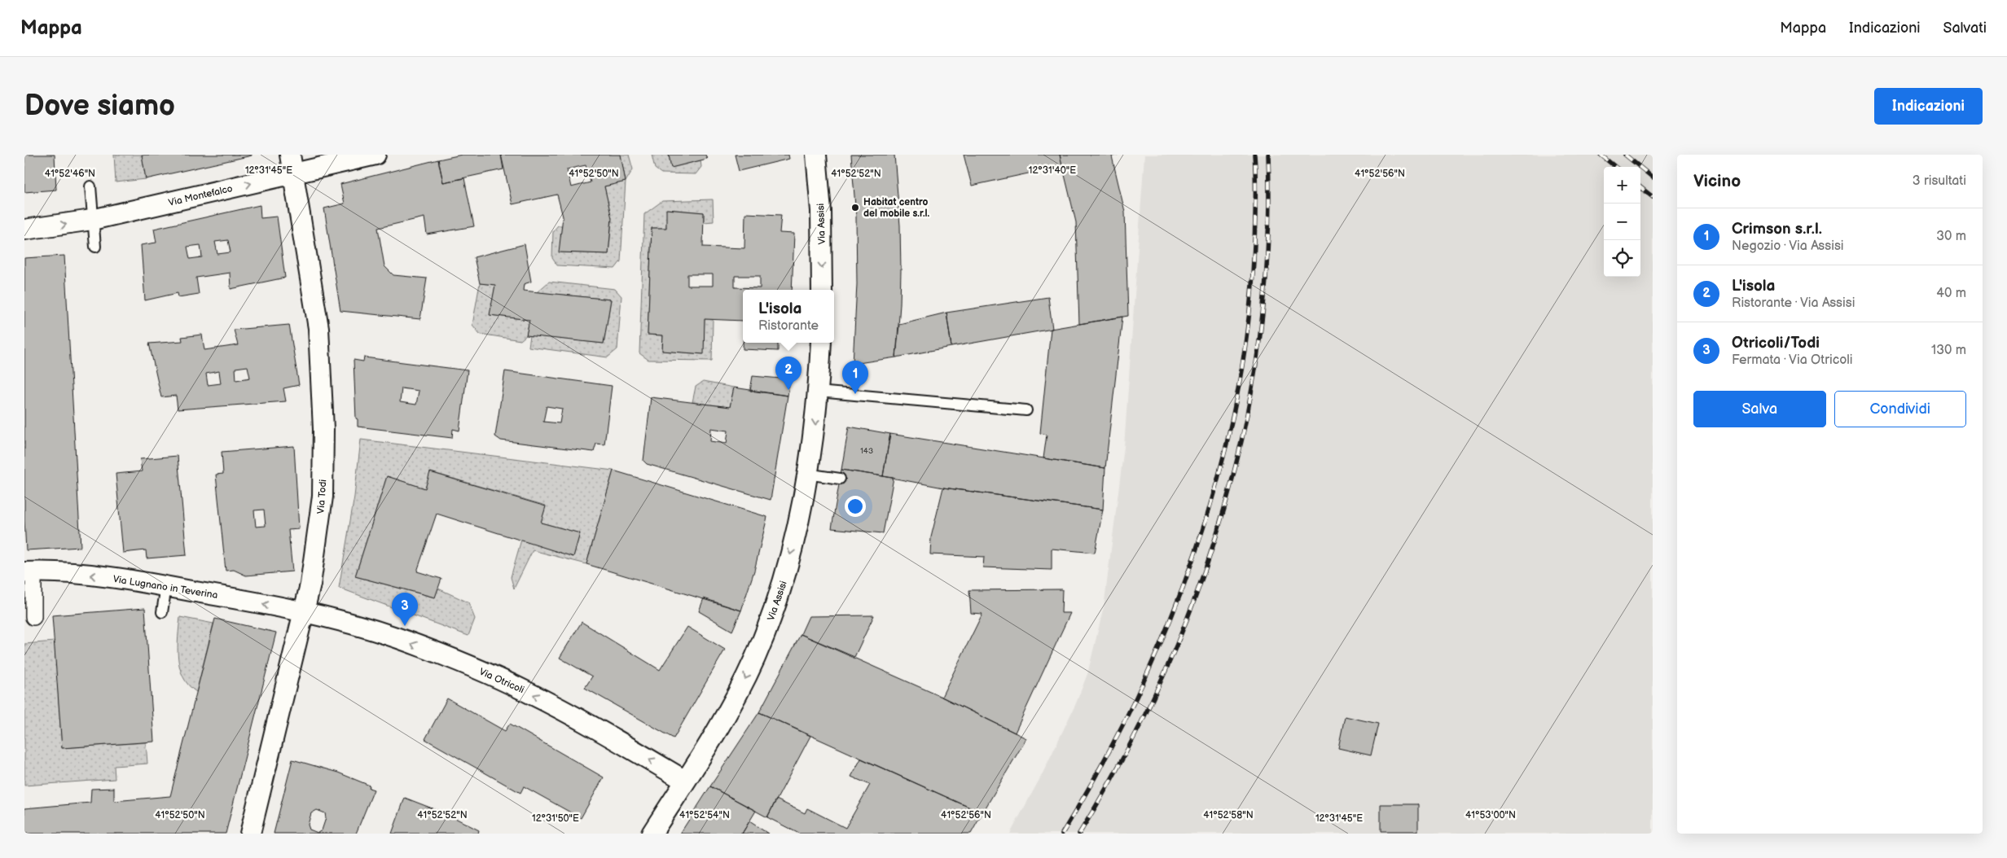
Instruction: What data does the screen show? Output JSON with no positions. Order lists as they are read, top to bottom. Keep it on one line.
{"streets":{"street":["Via Montefalco","Via Assisi","Via Todi","Via Lugnano in Teverina","Via Otricoli"]},"crossings":[["Via Montefalco","Via Todi"],["Via Assisi","Via Otricoli"],["Via Todi","Via Lugnano in Teverina"],["Via Todi","Via Otricoli"],["Via Lugnano in Teverina","Via Otricoli"]],"one_way":["Via Montefalco","Via Assisi","Via Lugnano in Teverina","Via Otricoli"],"places":["Habitat centro del mobile s.r.l."],"house_numbers":["143"],"page":{"header":"Mappa","nav":["Mappa","Indicazioni","Salvati"],"buttons":["Indicazioni",["Salva","Condividi"]],"title":"Dove siamo","heading":["Vicino","3 risultati"],"map_buttons":["+","−"],"list":[{"mark":"1","name":"Crimson s.r.l.","note":"Negozio · Via Assisi","value":"30 m"},{"mark":"2","name":"L'isola","note":"Ristorante · Via Assisi","value":"40 m"},{"mark":"3","name":"Otricoli/Todi","note":"Fermata · Via Otricoli","value":"130 m"}],"popup":["L'isola","Ristorante"],"pins":["2","1","3"]},"coordinates":["12°31'45\"E","12°31'40\"E","41°52'46\"N","41°52'50\"N","41°52'52\"N","41°52'56\"N","41°52'54\"N","41°52'58\"N","41°53'00\"N","12°31'50\"E"]}
